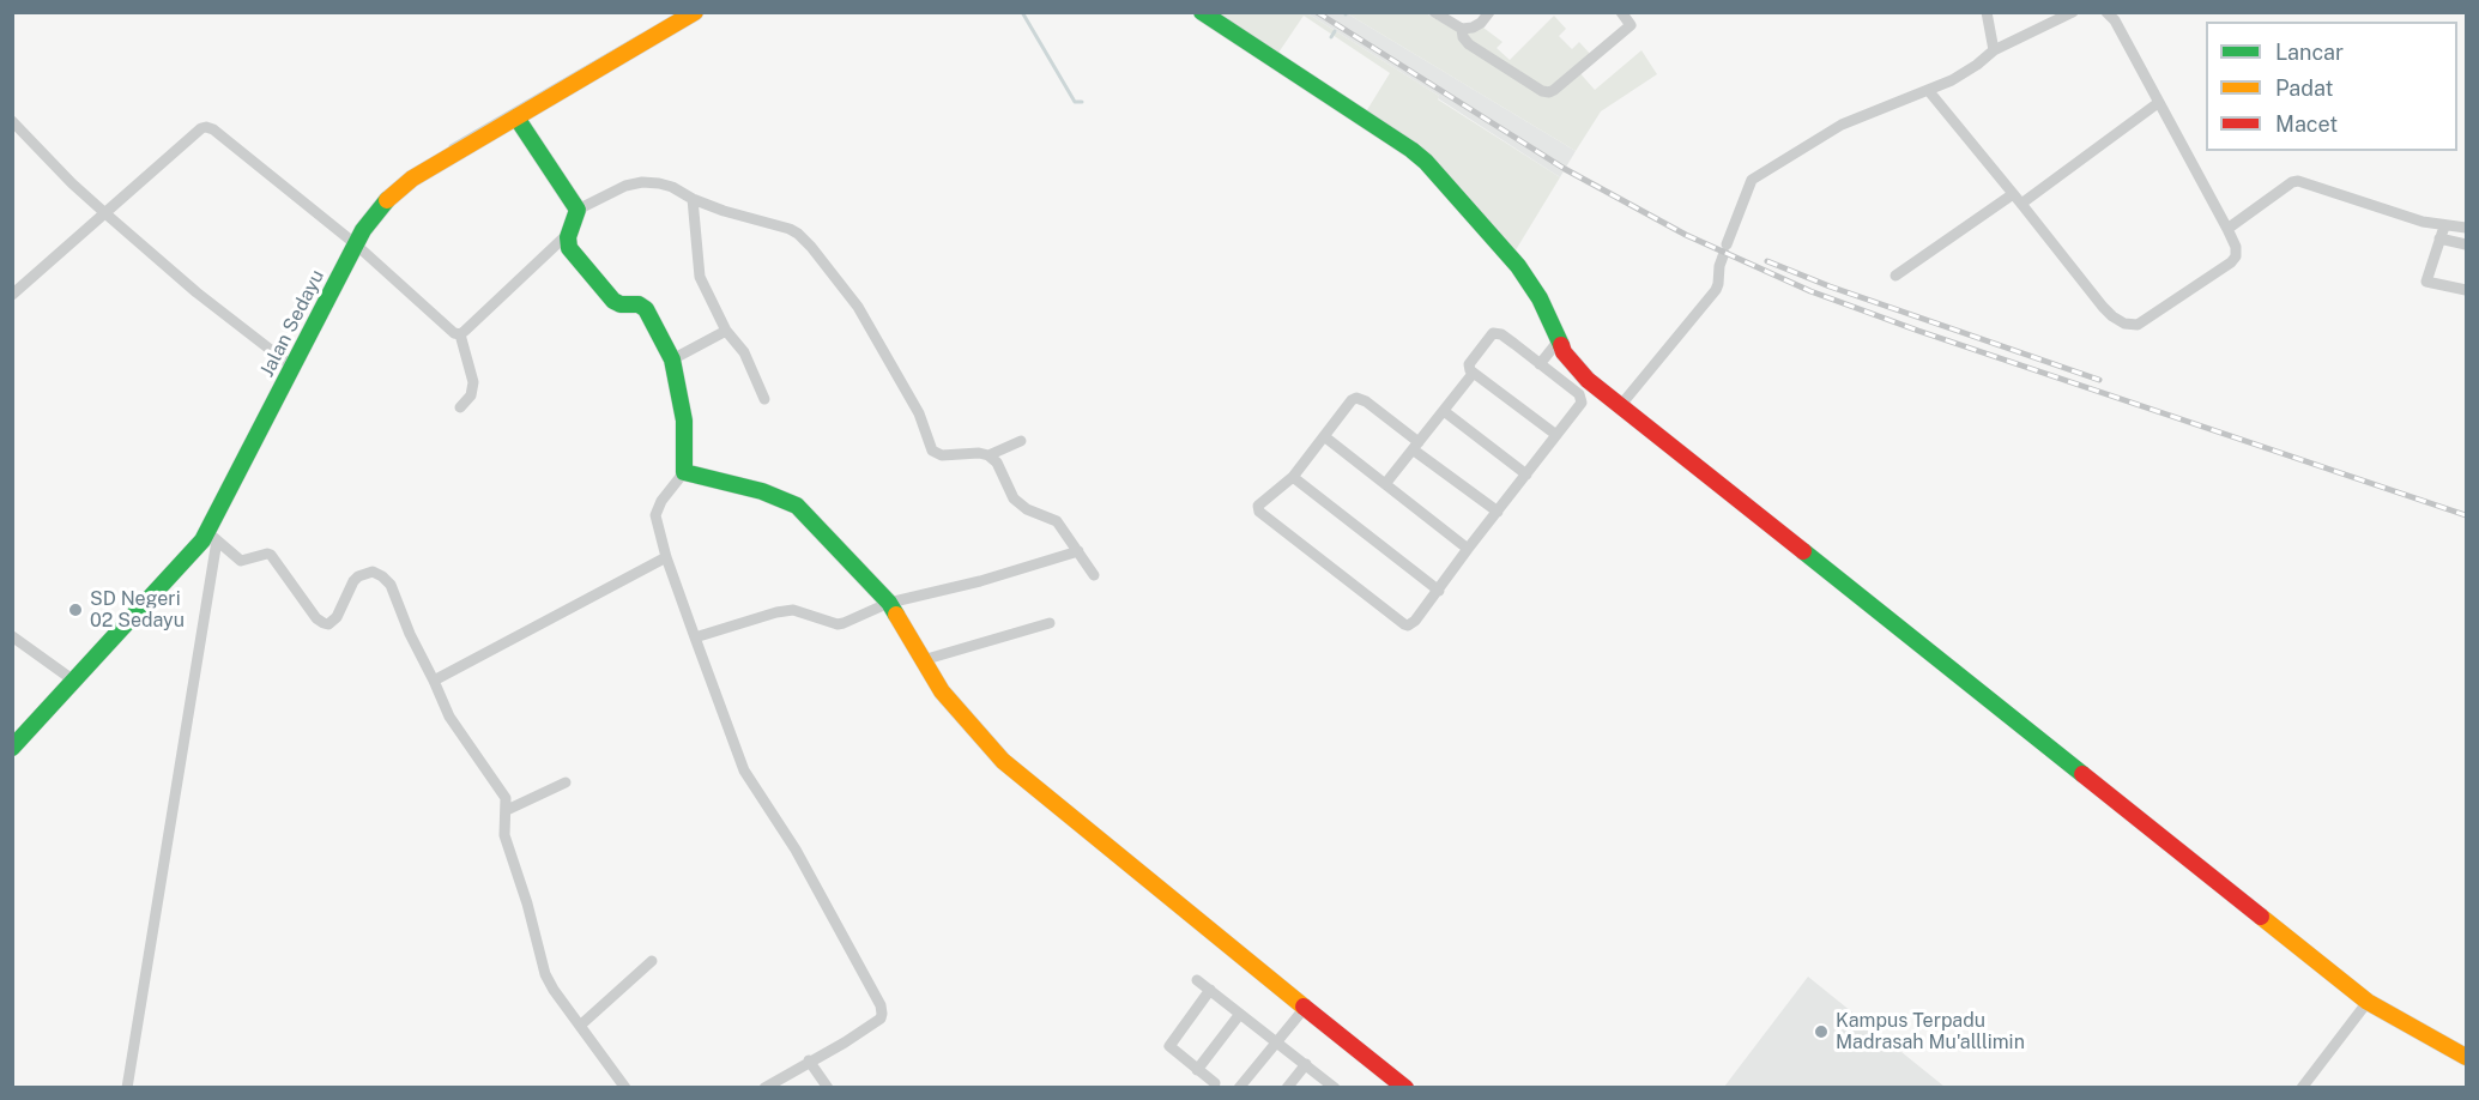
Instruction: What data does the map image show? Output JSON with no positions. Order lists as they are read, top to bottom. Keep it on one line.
{"streets":{"street":["Jalan Sedayu"]},"places":["SD Negeri 02 Sedayu","Kampus Terpadu Madrasah Mu'alllimin"],"legend":["Lancar","Padat","Macet"]}
